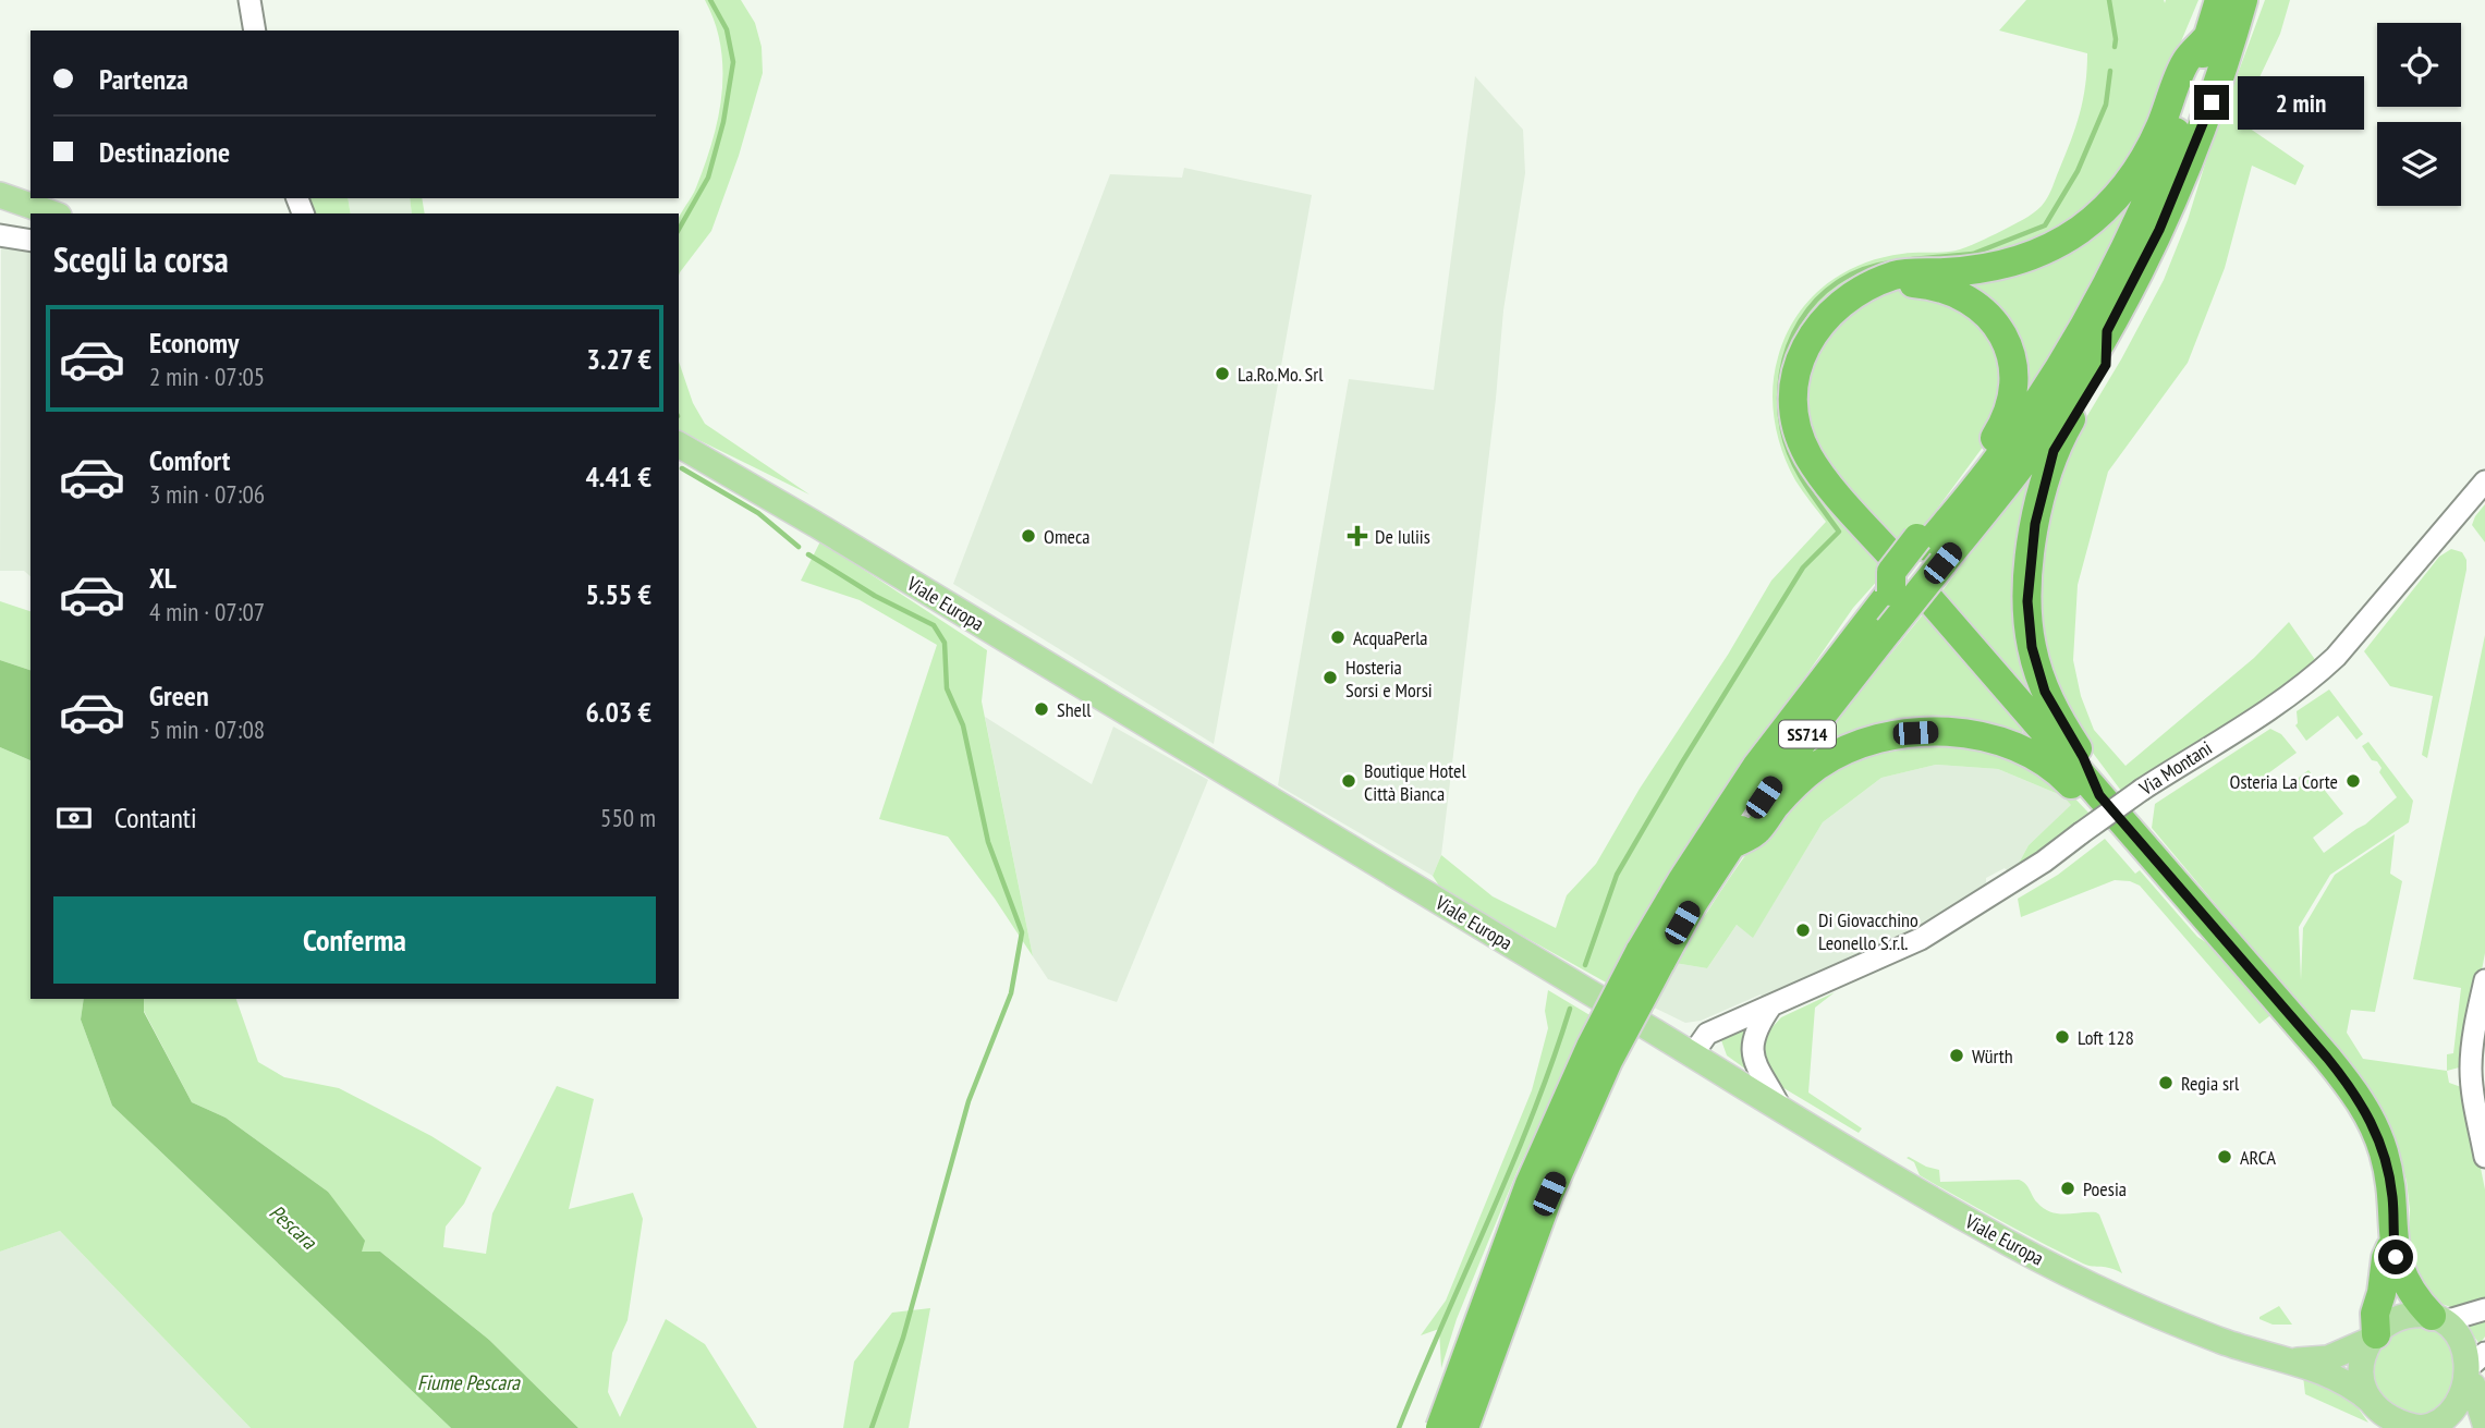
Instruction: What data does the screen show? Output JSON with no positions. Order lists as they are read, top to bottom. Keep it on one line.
{"streets":{"highway":["SS714"],"main road":["Viale Europa"],"street":["Via Montani"]},"crossings":[["Viale Europa","Via Montani"]],"water":["Pescara","Fiume Pescara"],"places":{"other":["La.Ro.Mo. Srl","Omeca","AcquaPerla","Hosteria Sorsi e Morsi","Shell","Boutique Hotel Città Bianca","Osteria La Corte","Di Giovacchino Leonello S.r.l.","Loft 128","Würth","Regia srl","ARCA","Poesia"],"health":["De Iuliis"]},"page":{"banner":["Partenza","Destinazione"],"bubble":"2 min","heading":"Scegli la corsa","list":[{"name":"Economy","note":"2 min · 07:05","value":"3.27 €"},{"name":"Comfort","note":"3 min · 07:06","value":"4.41 €"},{"name":"XL","note":"4 min · 07:07","value":"5.55 €"},{"name":"Green","note":"5 min · 07:08","value":"6.03 €"}],"pay":["Contanti","550 m"],"buttons":"Conferma"}}
